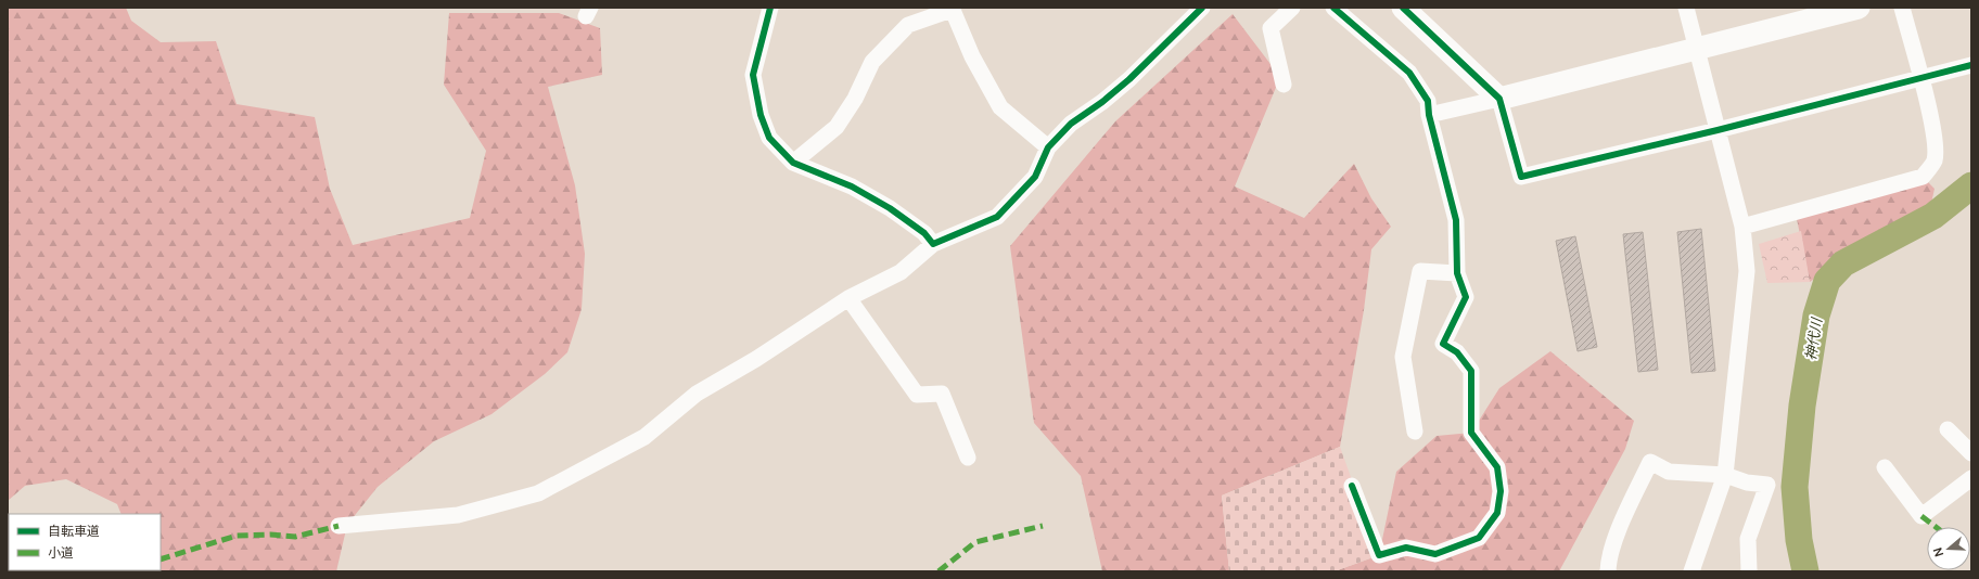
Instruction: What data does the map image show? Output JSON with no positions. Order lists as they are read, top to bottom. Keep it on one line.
{"water":["神代川"],"legend":["自転車道","小道"],"north":"left"}
